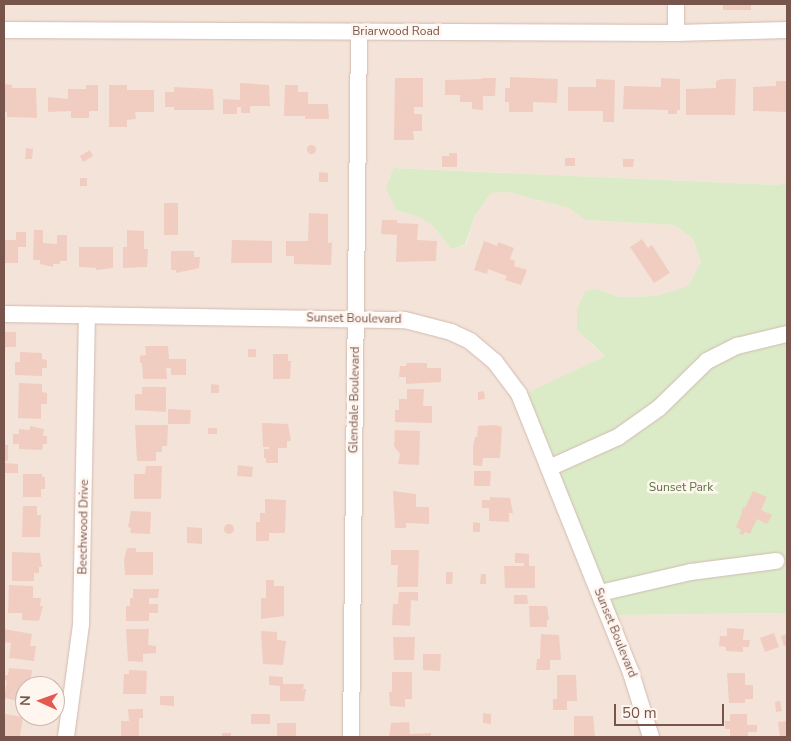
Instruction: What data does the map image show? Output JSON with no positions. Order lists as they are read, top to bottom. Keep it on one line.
{"streets":{"street":["Briarwood Road","Sunset Boulevard","Glendale Boulevard","Beechwood Drive"]},"crossings":[["Briarwood Road","Glendale Boulevard"],["Sunset Boulevard","Glendale Boulevard"],["Sunset Boulevard","Beechwood Drive"]],"parks":["Sunset Park"],"scale_bar":"50 m","north":"left"}
